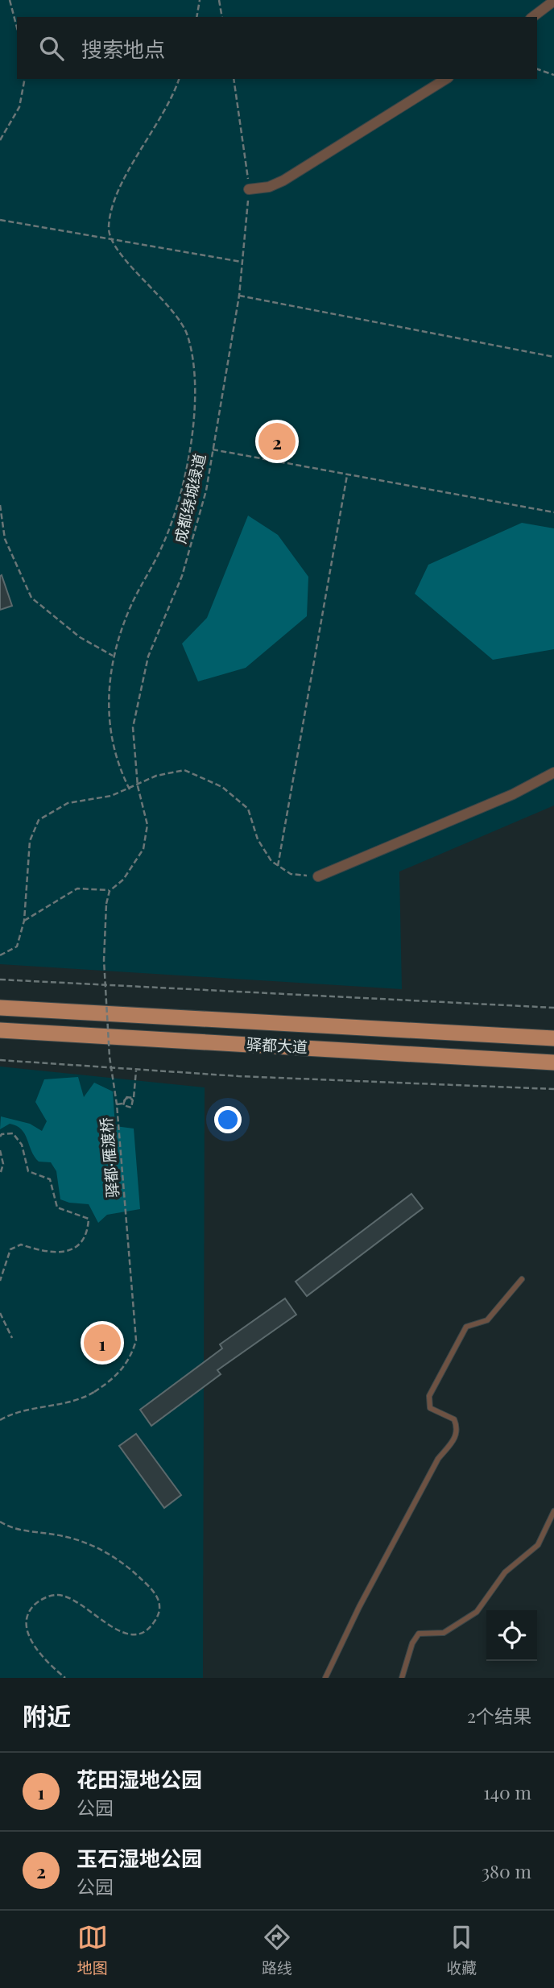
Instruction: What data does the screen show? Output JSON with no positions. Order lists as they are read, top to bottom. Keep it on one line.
{"streets":{"main road":["驿都大道"],"path":["成都绕城绿道","驿都·雁渡桥"]},"crossings":[["成都绕城绿道","驿都·雁渡桥"]],"page":{"search":"搜索地点","pins":["2","1"],"heading":["附近","2个结果"],"list":[{"mark":"1","name":"花田湿地公园","note":"公园","value":"140 m"},{"mark":"2","name":"玉石湿地公园","note":"公园","value":"380 m"}],"nav":["地图","路线","收藏"]}}
